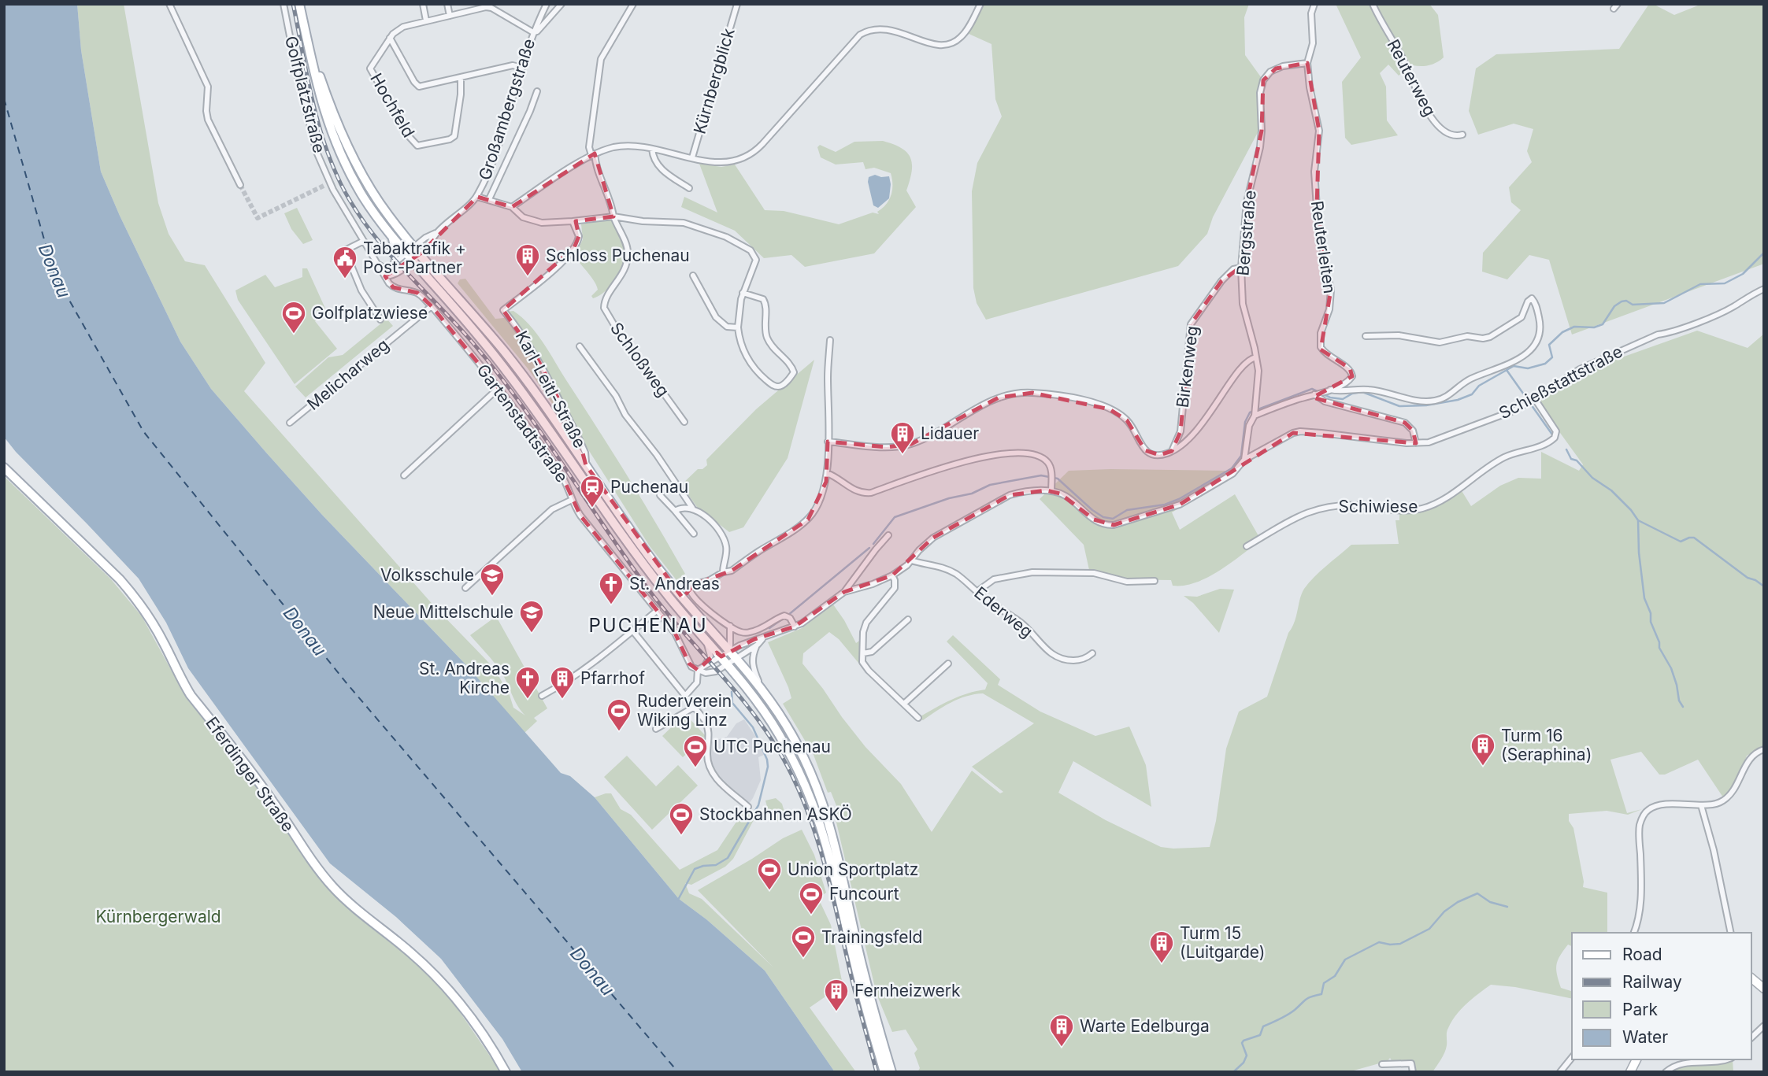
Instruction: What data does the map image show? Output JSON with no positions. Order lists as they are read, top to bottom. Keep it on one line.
{"streets":{"main road":["Eferdinger Straße"],"street":["Reuterweg","Kürnbergblick","Golfplatzstraße","Hochfeld","Großambergstraße","Bergstraße","Reuterleiten","Schloßweg","Birkenweg","Melicharweg","Schießstattstraße","Karl-Leitl-Straße","Gartenstadtstraße","Schiwiese","Ederweg"]},"crossings":[["Golfplatzstraße","Gartenstadtstraße"],["Hochfeld","Großambergstraße"],["Bergstraße","Reuterleiten"],["Bergstraße","Birkenweg"],["Bergstraße","Schießstattstraße"],["Melicharweg","Gartenstadtstraße"],["Schießstattstraße","Schiwiese"],["Schießstattstraße","Ederweg"]],"districts":["PUCHENAU"],"water":["Donau"],"parks":["Kürnbergerwald"],"places":{"building":["Schloss Puchenau","Lidauer","Pfarrhof","Turm 16 (Seraphina)","Turm 15 (Luitgarde)","Fernheizwerk","Warte Edelburga"],"public building":["Tabaktrafik + Post-Partner"],"sports":["Golfplatzwiese","Ruderverein Wiking Linz","UTC Puchenau","Stockbahnen ASKÖ","Union Sportplatz","Funcourt","Trainingsfeld"],"station":["Puchenau"],"school or university":["Volksschule","Neue Mittelschule"],"church":["St. Andreas","St. Andreas Kirche"]},"legend":["Road","Railway","Park","Water"]}
